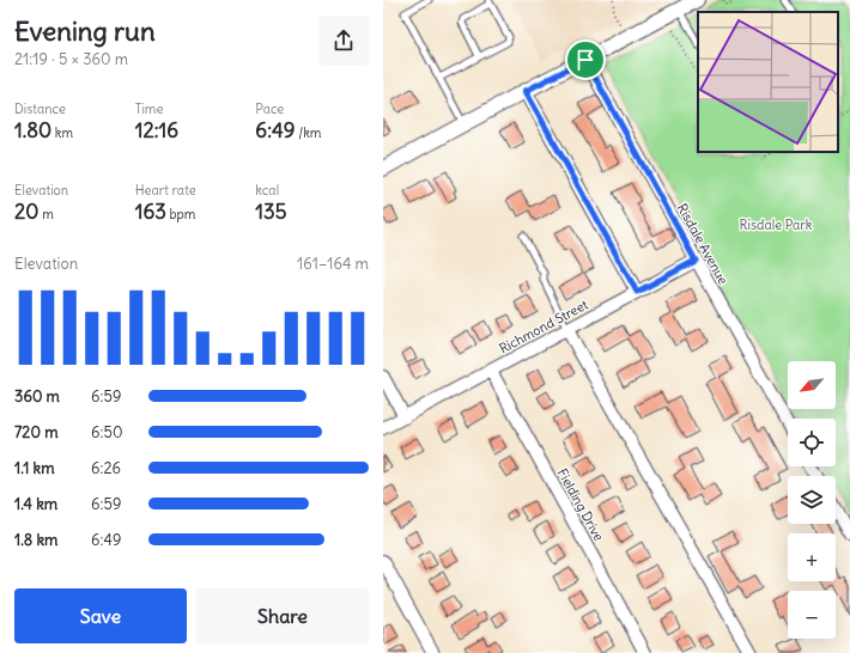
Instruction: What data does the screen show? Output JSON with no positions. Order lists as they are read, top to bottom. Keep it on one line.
{"streets":{"street":["Risdale Avenue","Richmond Street","Fielding Drive"]},"crossings":[["Risdale Avenue","Richmond Street"],["Richmond Street","Fielding Drive"]],"parks":["Risdale Park"],"north":"bottom left","page":{"heading":["Evening run","21:19 · 5 × 360 m"],"stats":[["Distance","1.80 km"],["Time","12:16"],["Pace","6:49 /km"],["Elevation","20 m"],["Heart rate","163 bpm"],["kcal","135"]],"chart":["Elevation","161–164 m"],"map_buttons":["+","−"],"list":[{"name":"360 m","note":"6:59"},{"name":"720 m","note":"6:50"},{"name":"1.1 km","note":"6:26"},{"name":"1.4 km","note":"6:59"},{"name":"1.8 km","note":"6:49"}],"buttons":["Save","Share"]}}
